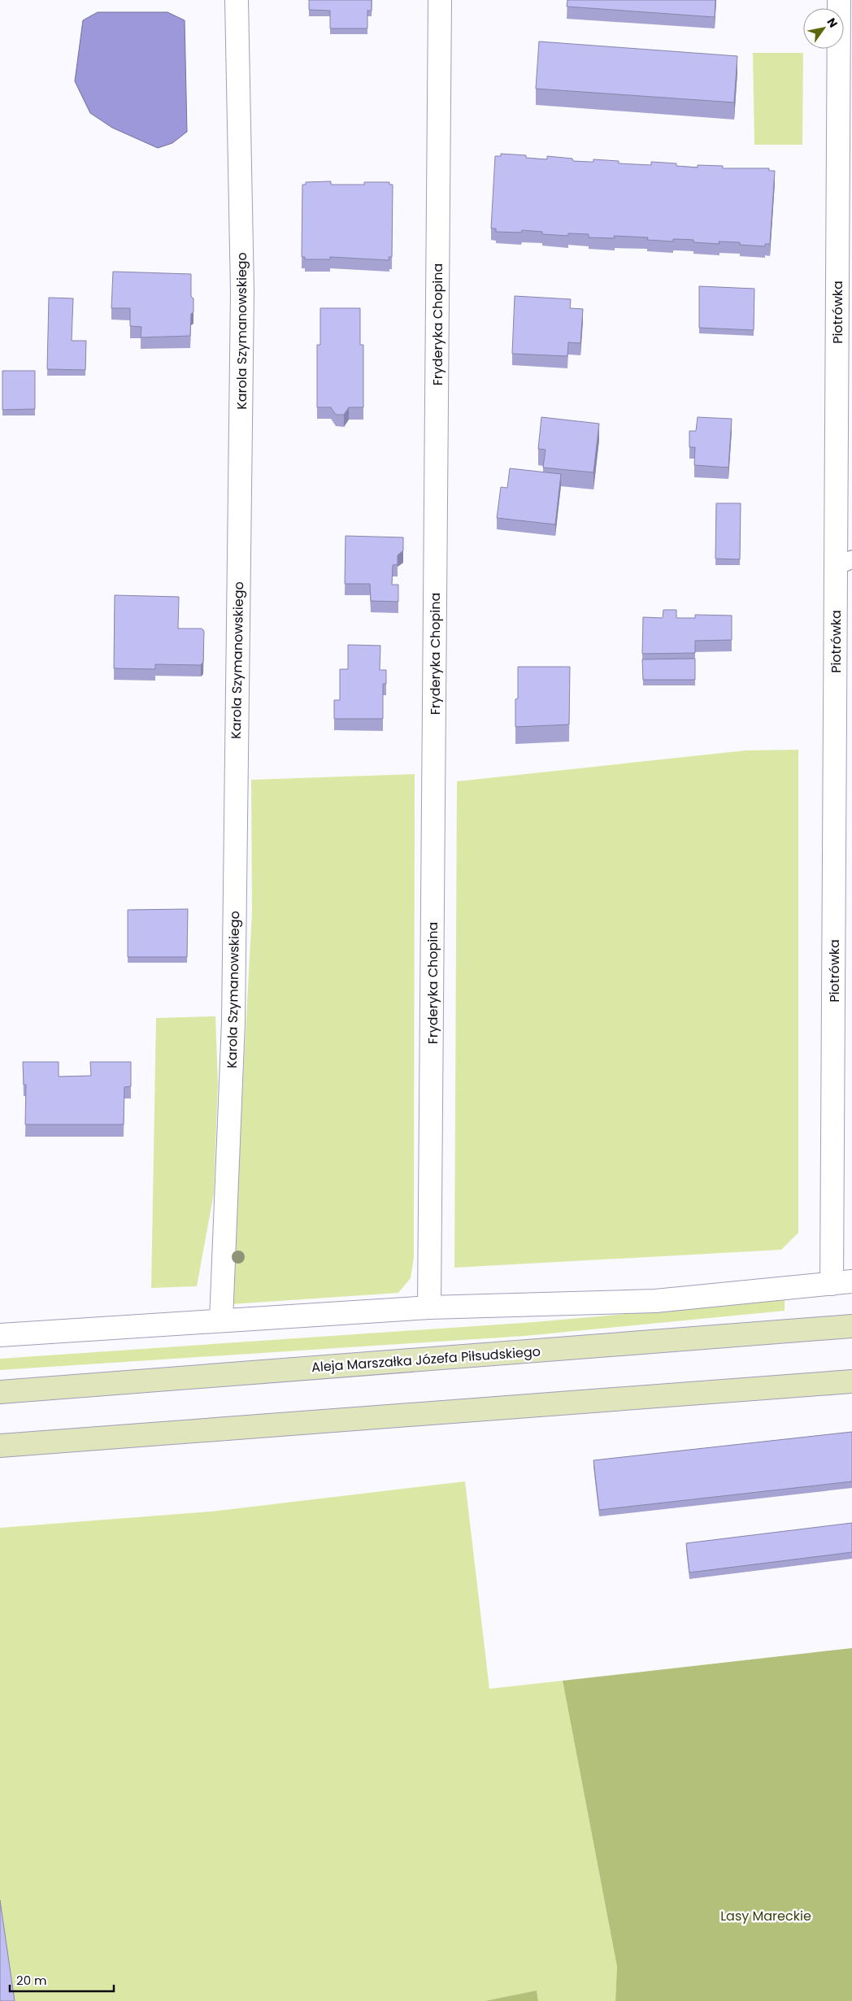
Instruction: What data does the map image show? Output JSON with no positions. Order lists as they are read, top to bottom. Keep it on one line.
{"streets":{"main road":["Aleja Marszałka Józefa Piłsudskiego"],"street":["Piotrówka","Fryderyka Chopina","Karola Szymanowskiego"]},"parks":["Lasy Mareckie"],"scale_bar":"20 m","north":"top right"}
